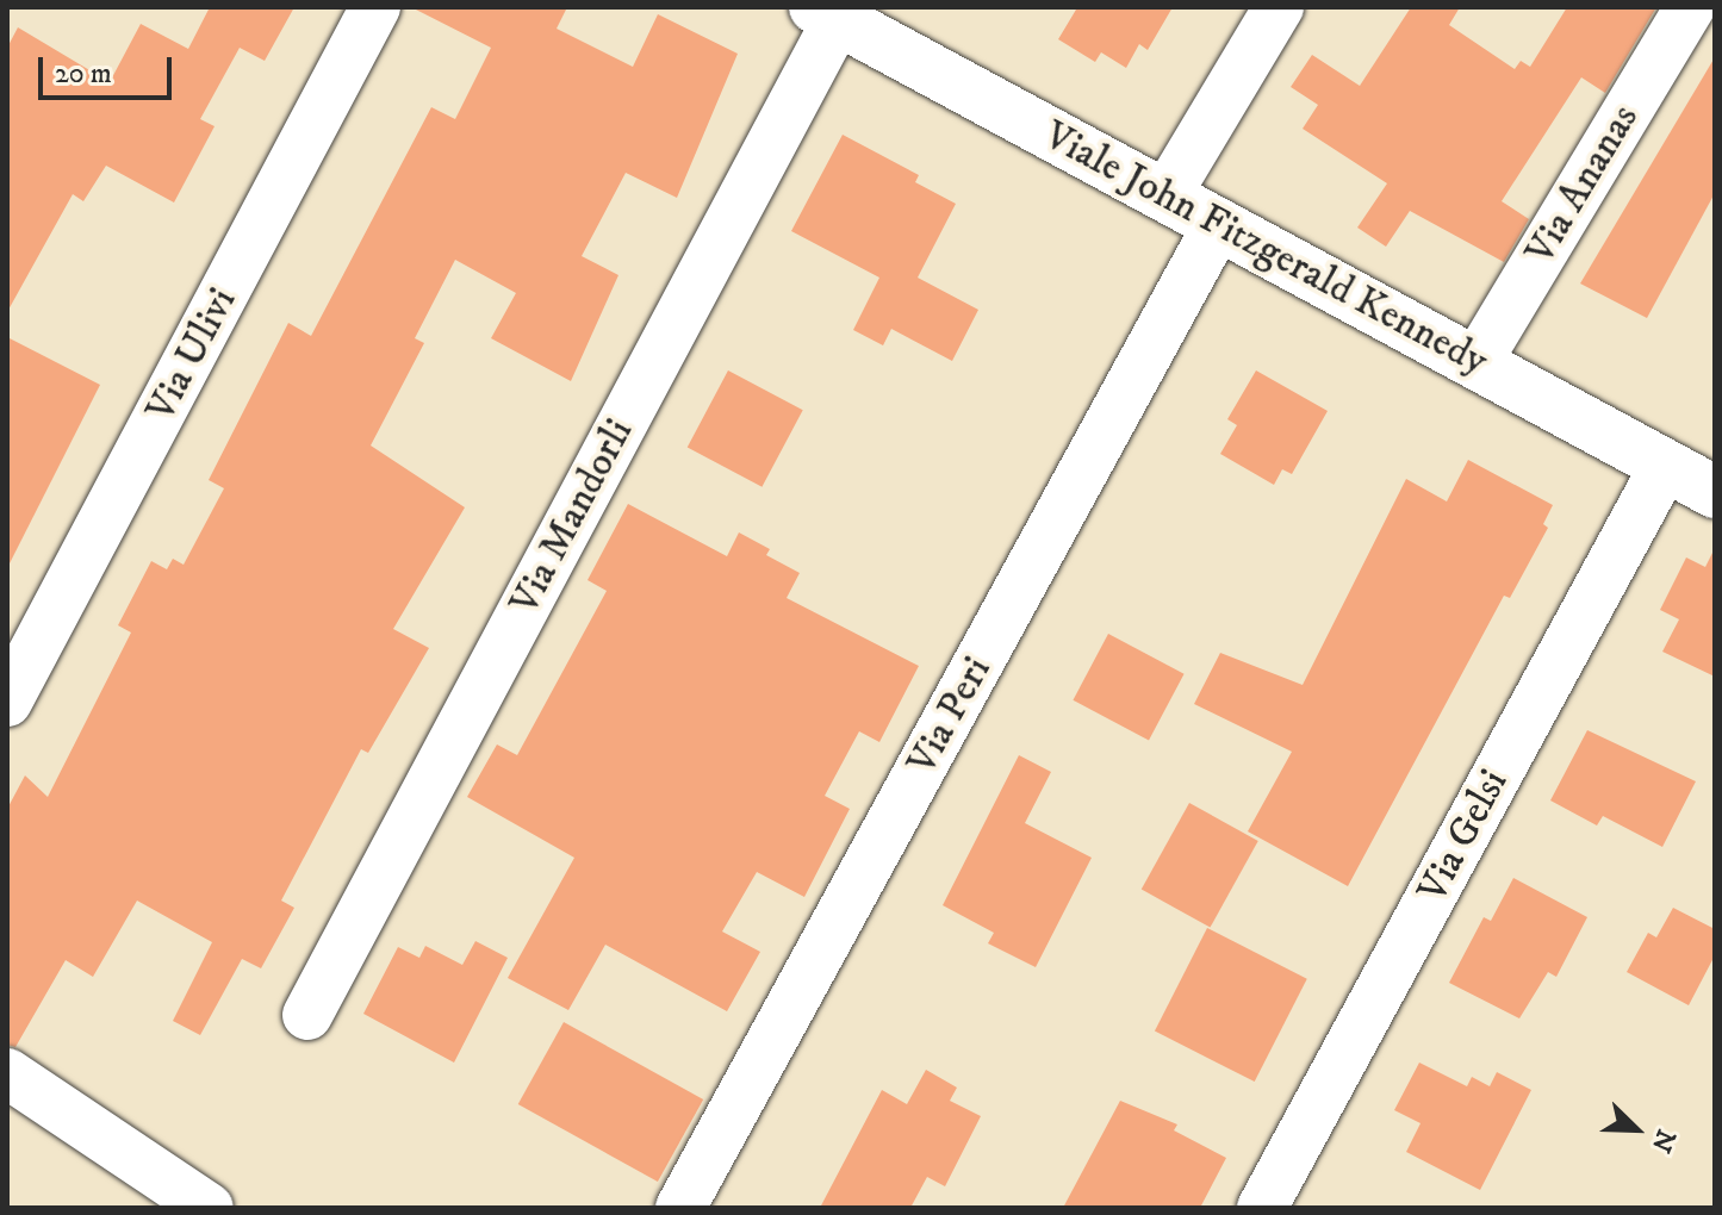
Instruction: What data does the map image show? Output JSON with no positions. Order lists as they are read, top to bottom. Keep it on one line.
{"streets":{"street":["Via Ananas","Viale John Fitzgerald Kennedy","Via Ulivi","Via Mandorli","Via Peri","Via Gelsi"]},"crossings":[["Via Ananas","Viale John Fitzgerald Kennedy"],["Viale John Fitzgerald Kennedy","Via Mandorli"],["Viale John Fitzgerald Kennedy","Via Peri"],["Viale John Fitzgerald Kennedy","Via Gelsi"]],"scale_bar":"20 m","north":"bottom right"}
